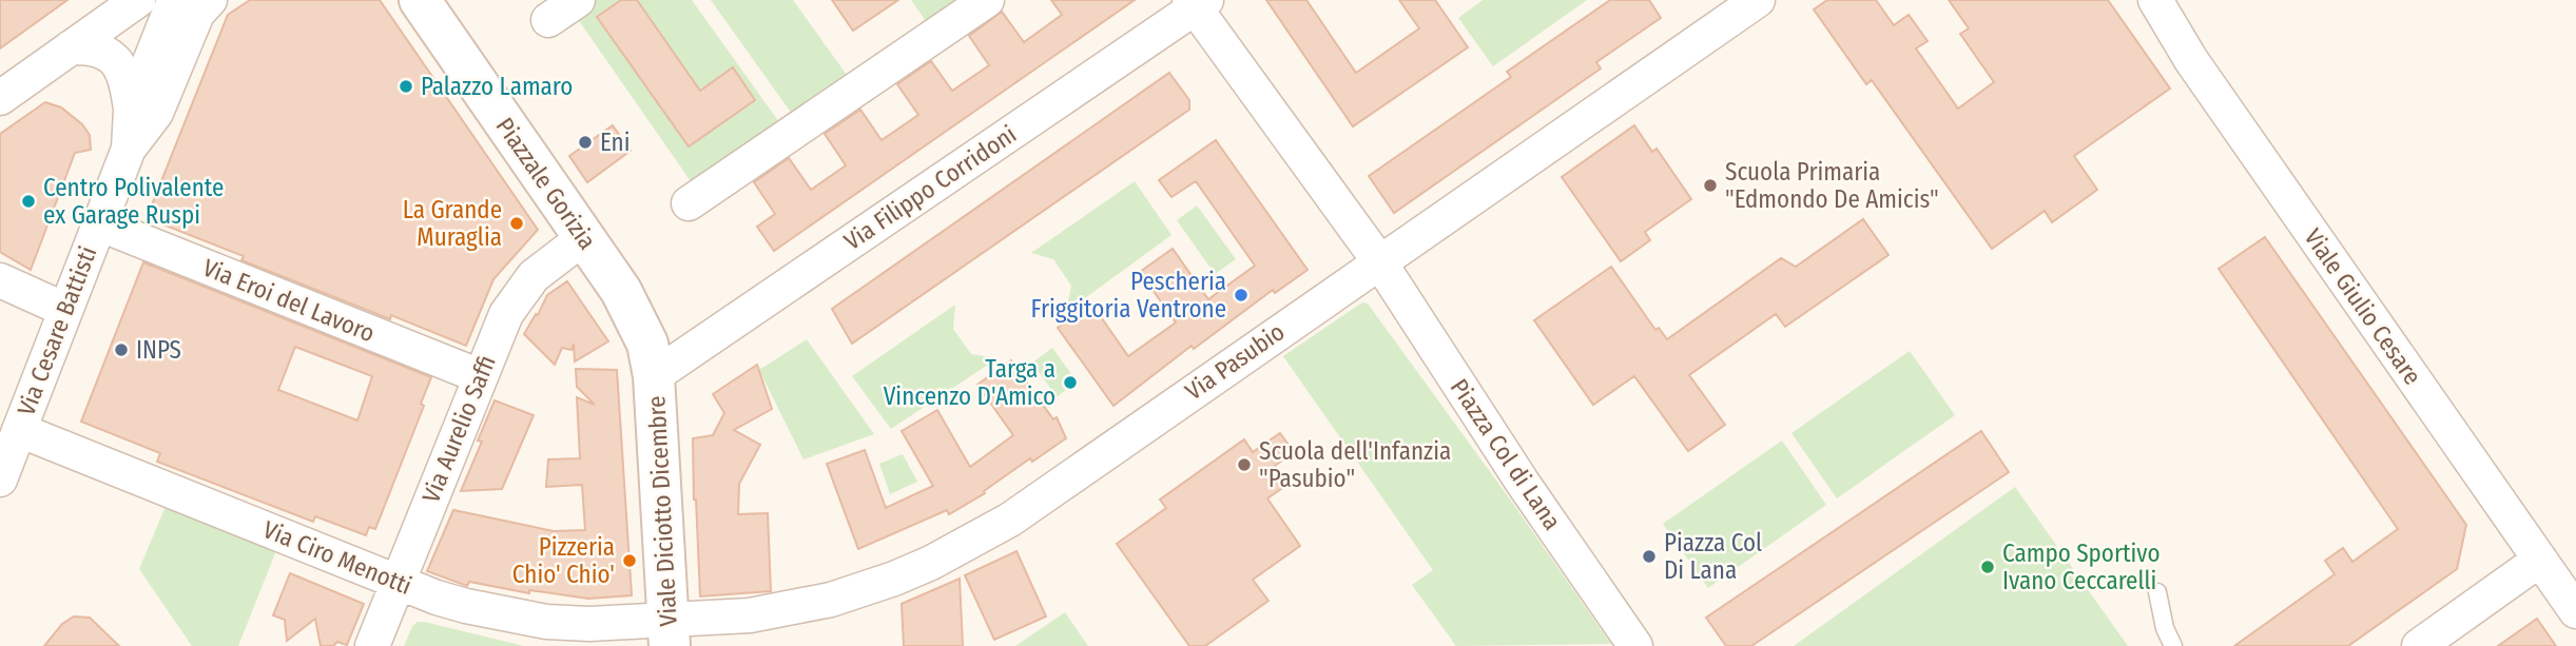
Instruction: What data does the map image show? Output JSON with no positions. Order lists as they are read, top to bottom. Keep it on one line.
{"streets":{"main road":["Piazzale Gorizia","Viale Diciotto Dicembre"],"street":["Via Filippo Corridoni","Via Eroi del Lavoro","Viale Giulio Cesare","Via Cesare Battisti","Via Pasubio","Via Aurelio Saffi","Piazza Col di Lana","Via Ciro Menotti"]},"crossings":[["Piazzale Gorizia","Via Filippo Corridoni"],["Piazzale Gorizia","Via Aurelio Saffi"],["Piazzale Gorizia","Viale Diciotto Dicembre"],["Via Filippo Corridoni","Piazza Col di Lana"],["Via Filippo Corridoni","Viale Diciotto Dicembre"],["Via Eroi del Lavoro","Via Cesare Battisti"],["Via Eroi del Lavoro","Via Aurelio Saffi"],["Via Cesare Battisti","Via Ciro Menotti"],["Via Pasubio","Piazza Col di Lana"],["Via Pasubio","Viale Diciotto Dicembre"],["Via Pasubio","Via Ciro Menotti"],["Via Aurelio Saffi","Via Ciro Menotti"],["Viale Diciotto Dicembre","Via Ciro Menotti"]],"places":["Palazzo Lamaro","Eni","Scuola Primaria \"Edmondo De Amicis\"","Centro Polivalente ex Garage Ruspi","La Grande Muraglia","Pescheria Friggitoria Ventrone","INPS","Targa a Vincenzo D'Amico","Scuola dell'Infanzia \"Pasubio\"","Piazza Col Di Lana","Pizzeria Chio' Chio'","Campo Sportivo Ivano Ceccarelli"]}
